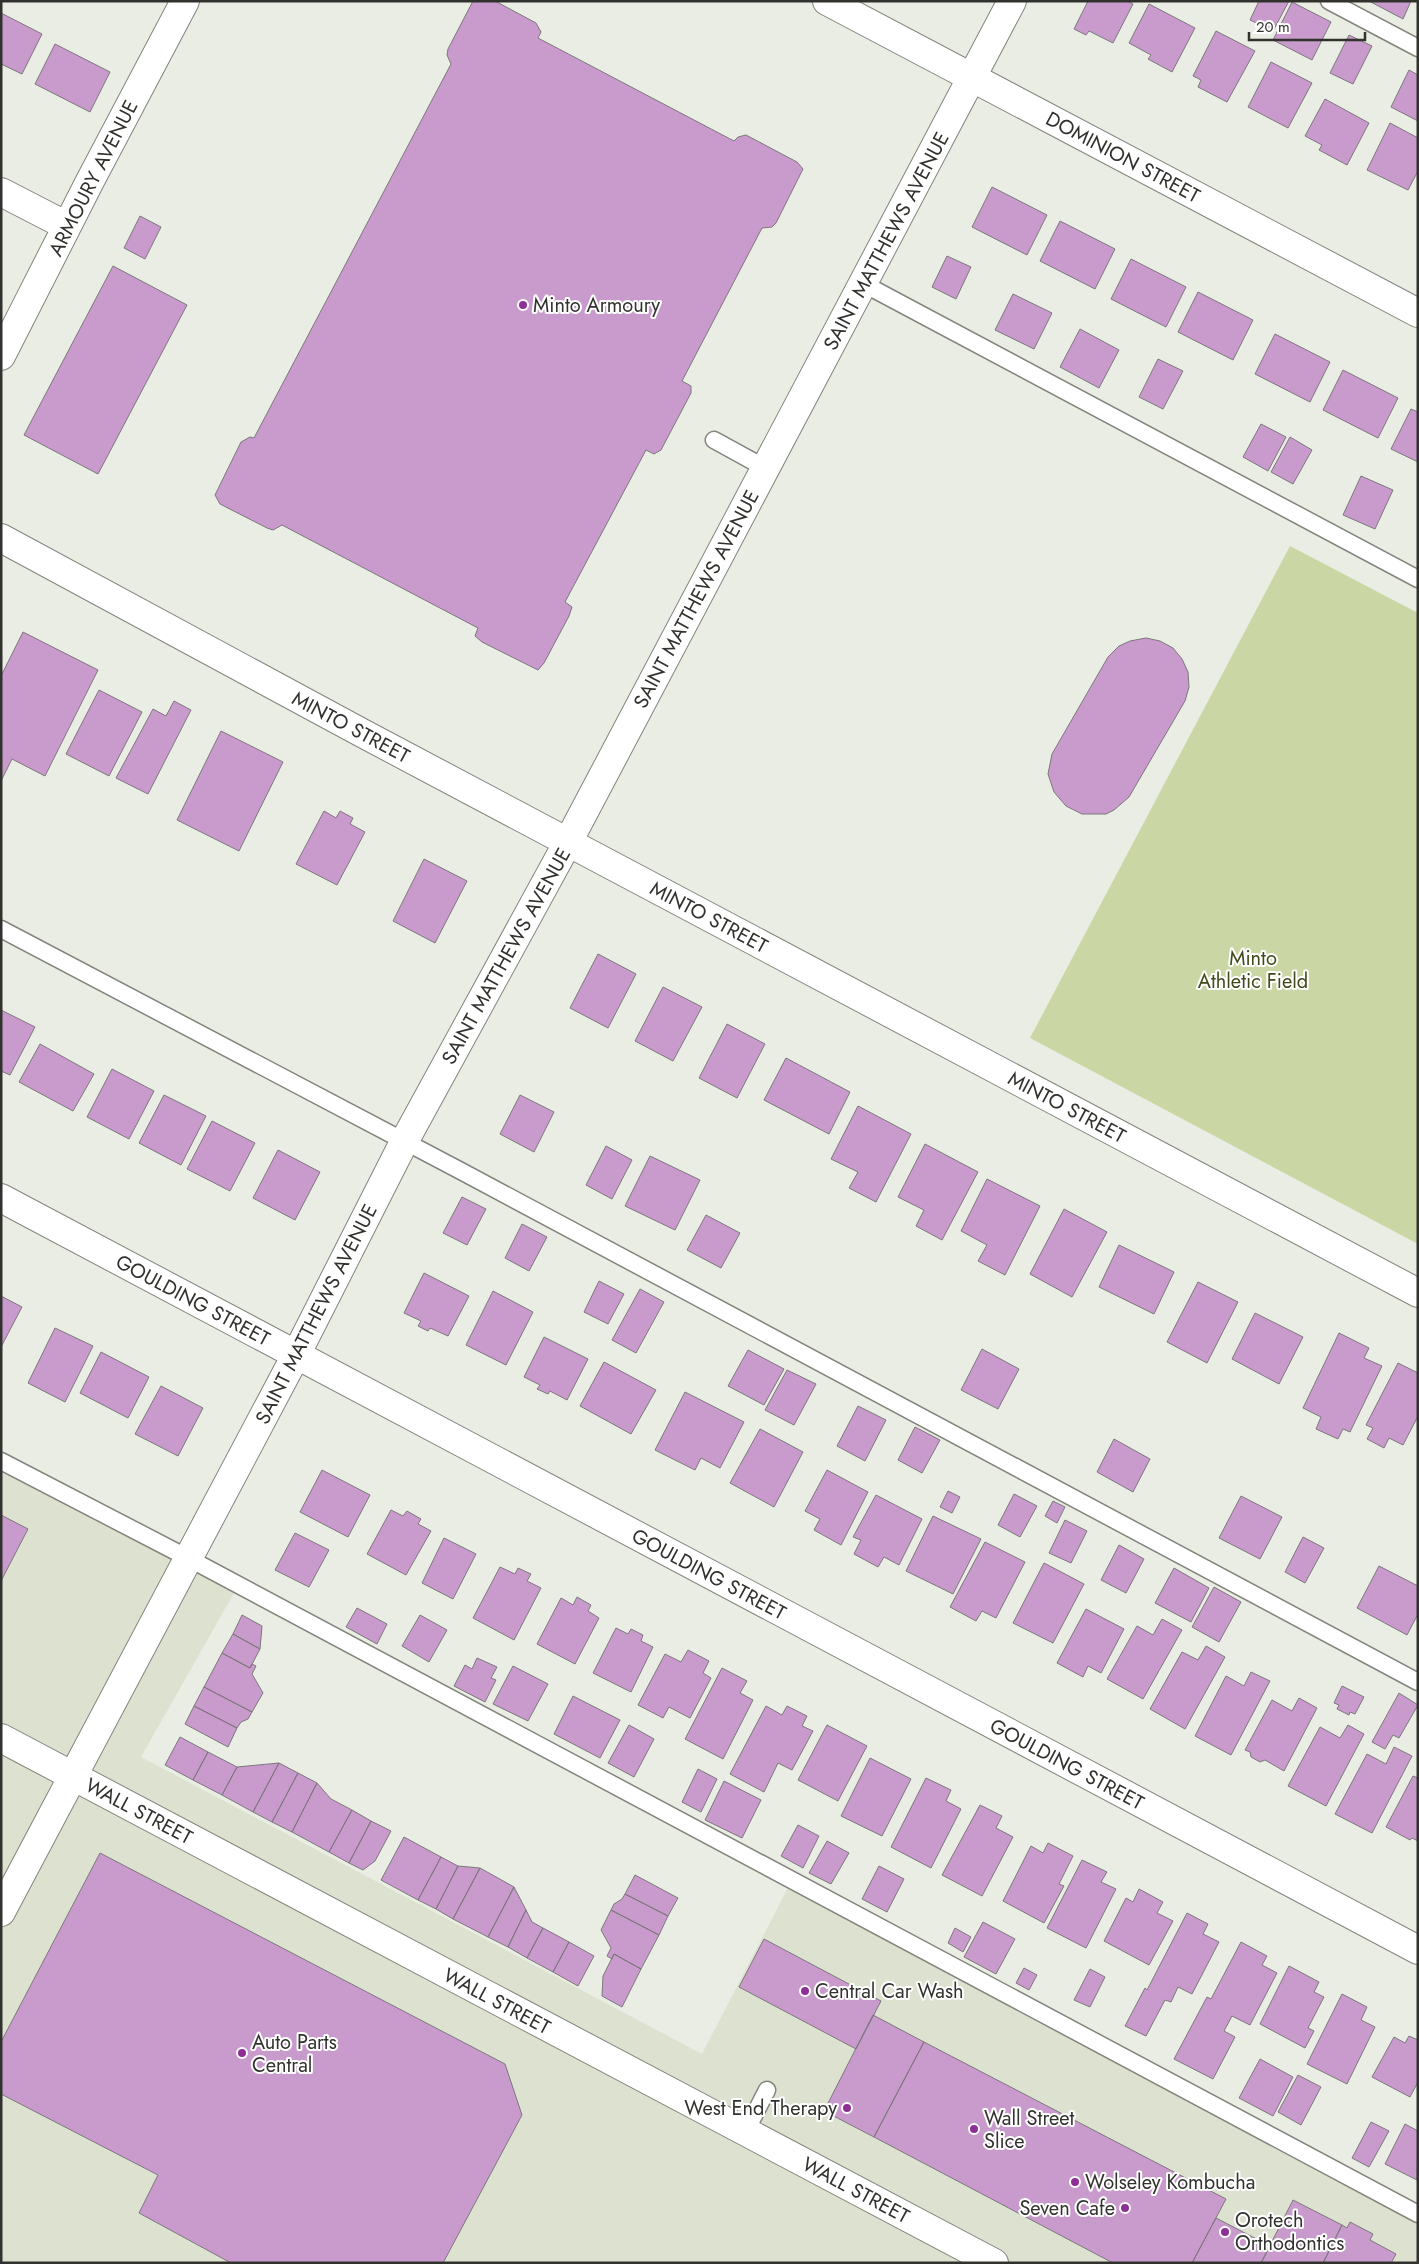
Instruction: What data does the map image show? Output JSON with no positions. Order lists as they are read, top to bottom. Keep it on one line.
{"streets":{"street":["DOMINION STREET","ARMOURY AVENUE","SAINT MATTHEWS AVENUE","MINTO STREET","GOULDING STREET","WALL STREET"]},"crossings":[["DOMINION STREET","SAINT MATTHEWS AVENUE"],["SAINT MATTHEWS AVENUE","MINTO STREET"],["SAINT MATTHEWS AVENUE","GOULDING STREET"],["SAINT MATTHEWS AVENUE","WALL STREET"]],"parks":["Minto Athletic Field"],"places":["Minto Armoury","Central Car Wash","Auto Parts Central","West End Therapy","Wall Street Slice","Wolseley Kombucha","Seven Cafe","Orotech Orthodontics"],"scale_bar":"20 m"}
